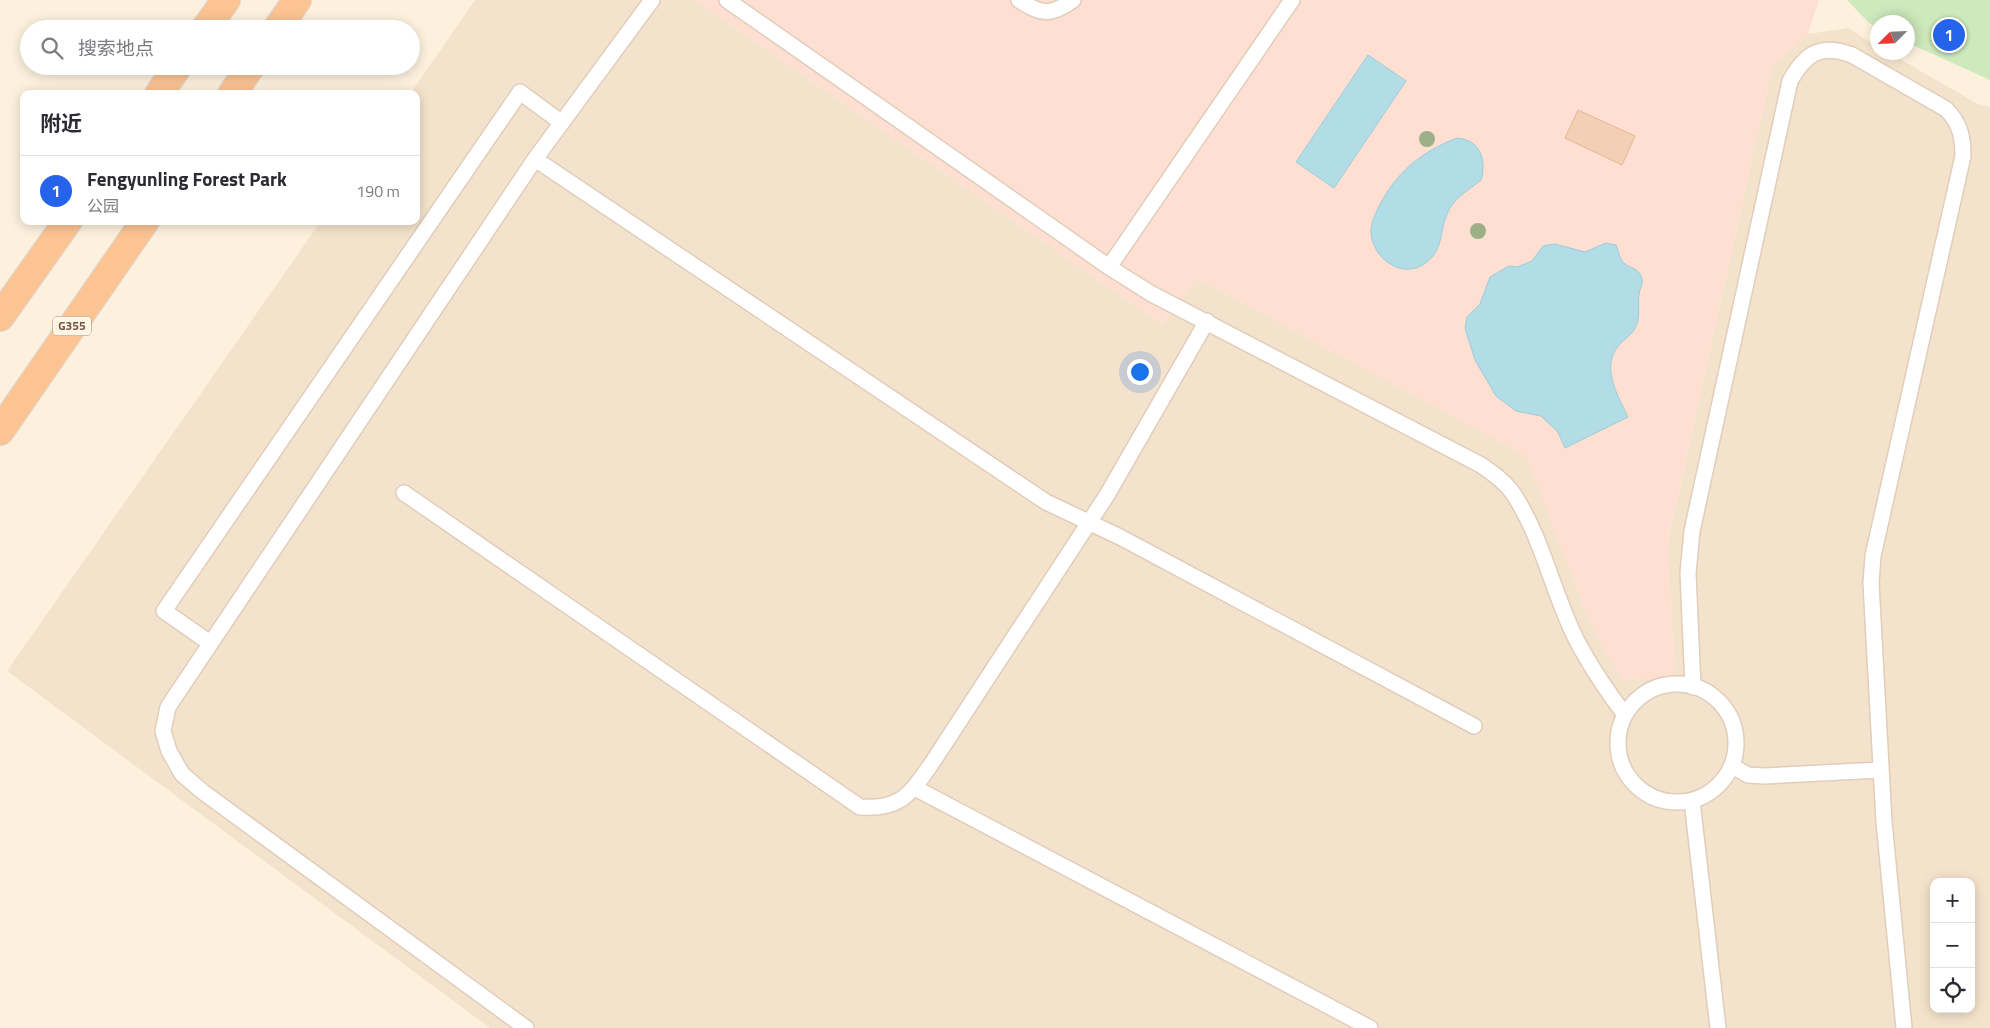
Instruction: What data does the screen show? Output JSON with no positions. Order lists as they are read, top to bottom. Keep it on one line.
{"streets":{"highway":["G355"]},"north":"bottom left","page":{"pins":"1","search":"搜索地点","heading":"附近","list":[{"mark":"1","name":"Fengyunling Forest Park","note":"公园","value":"190 m"}],"map_buttons":["+","−"]}}
